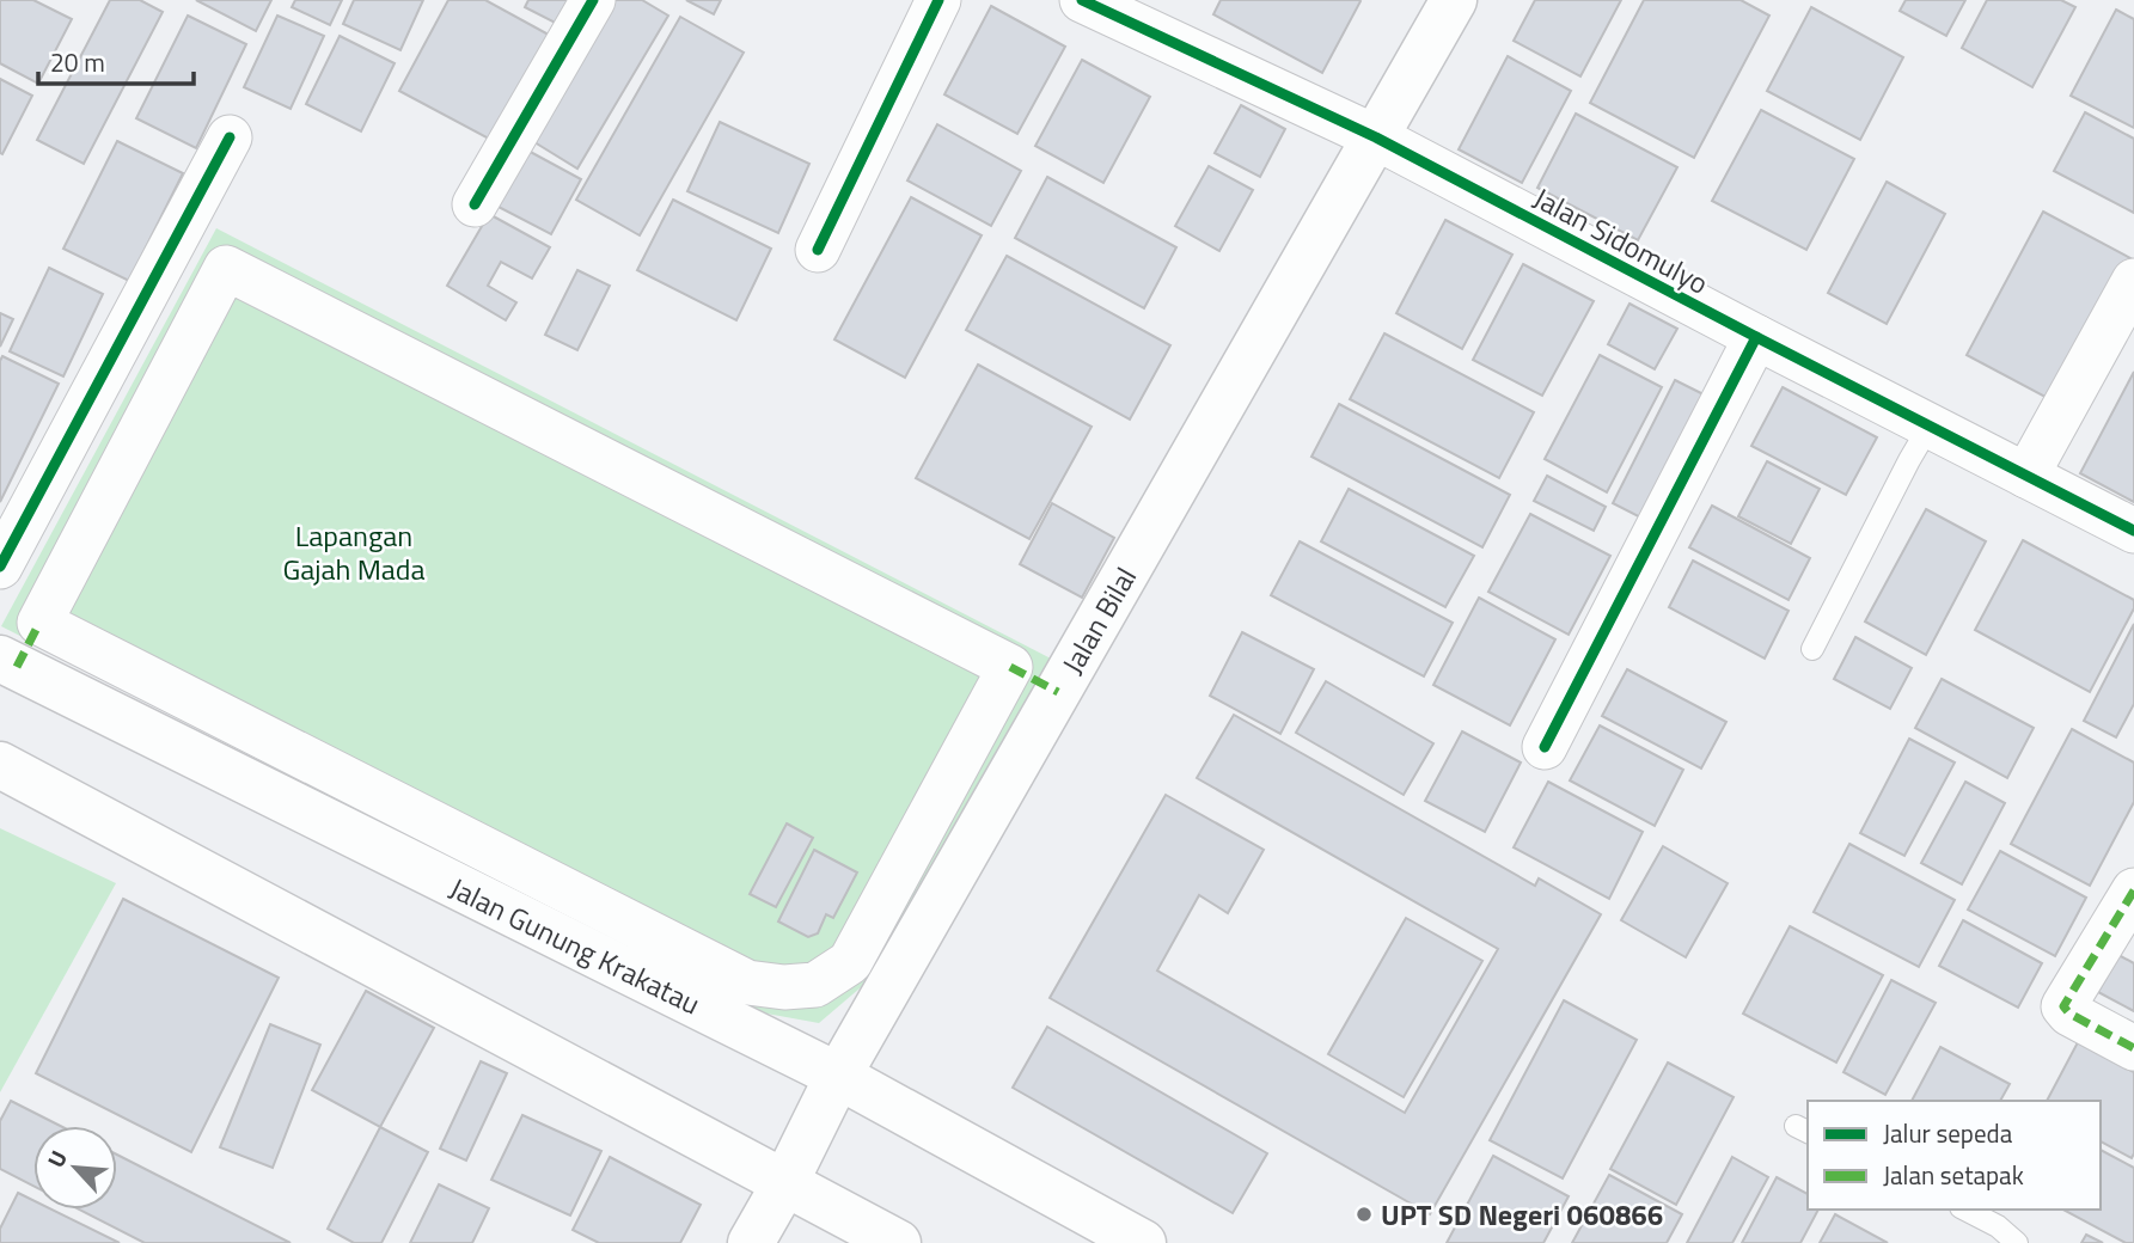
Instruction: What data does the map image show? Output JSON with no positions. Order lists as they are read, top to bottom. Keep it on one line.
{"streets":{"main road":["Jalan Bilal","Jalan Gunung Krakatau"],"street":["Jalan Sidomulyo"]},"crossings":[["Jalan Sidomulyo","Jalan Bilal"],["Jalan Bilal","Jalan Gunung Krakatau"]],"parks":["Lapangan Gajah Mada"],"places":["UPT SD Negeri 060866"],"legend":["Jalur sepeda","Jalan setapak"],"scale_bar":"20 m","north":"top left"}
